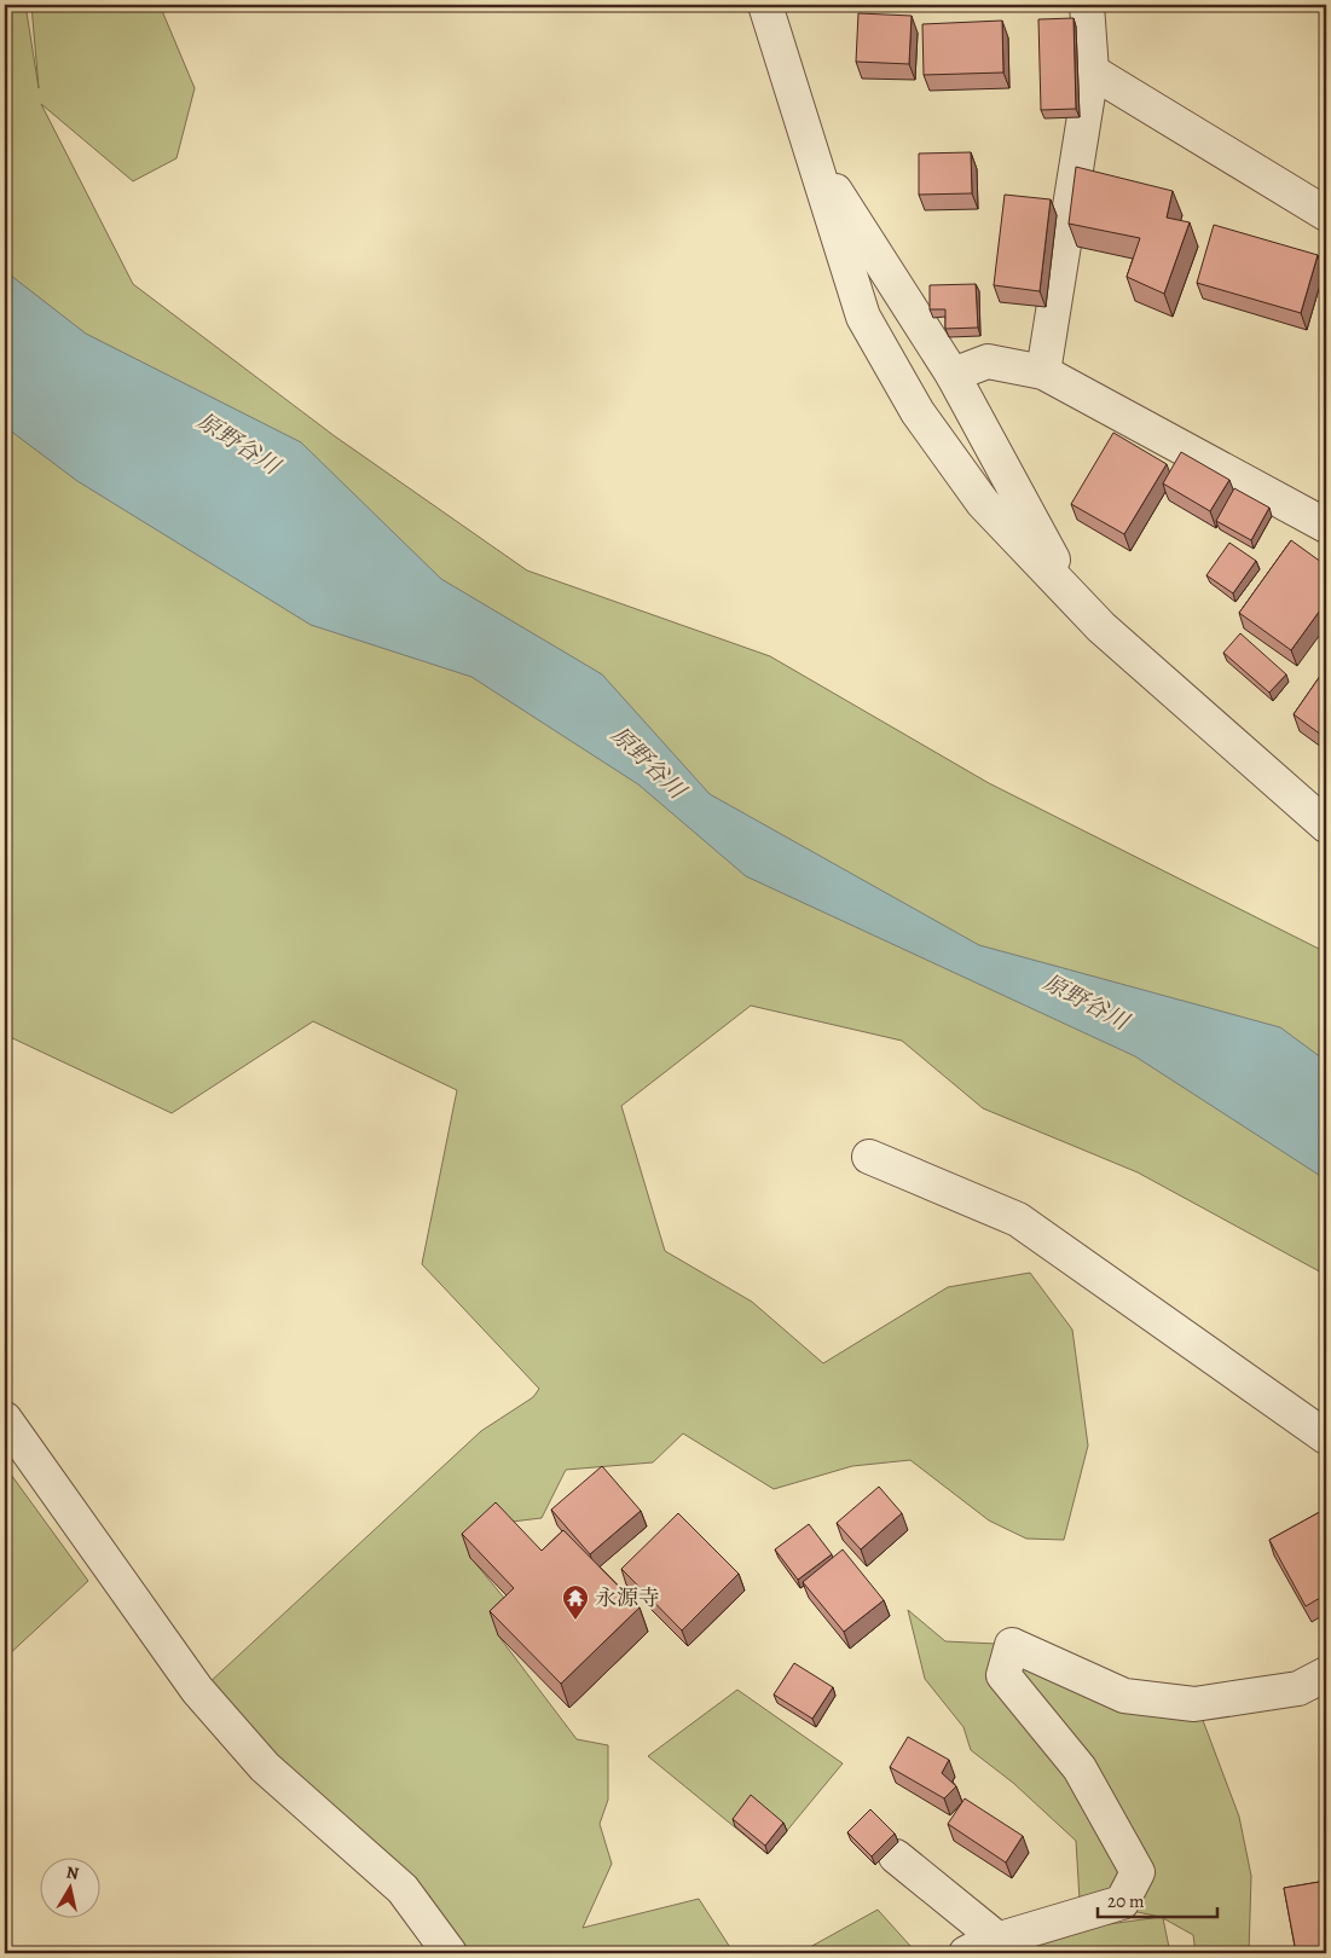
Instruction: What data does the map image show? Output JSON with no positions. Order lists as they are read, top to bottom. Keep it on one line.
{"water":["原野谷川"],"places":{"temple":["永源寺"]},"scale_bar":"20 m","north":"top"}
